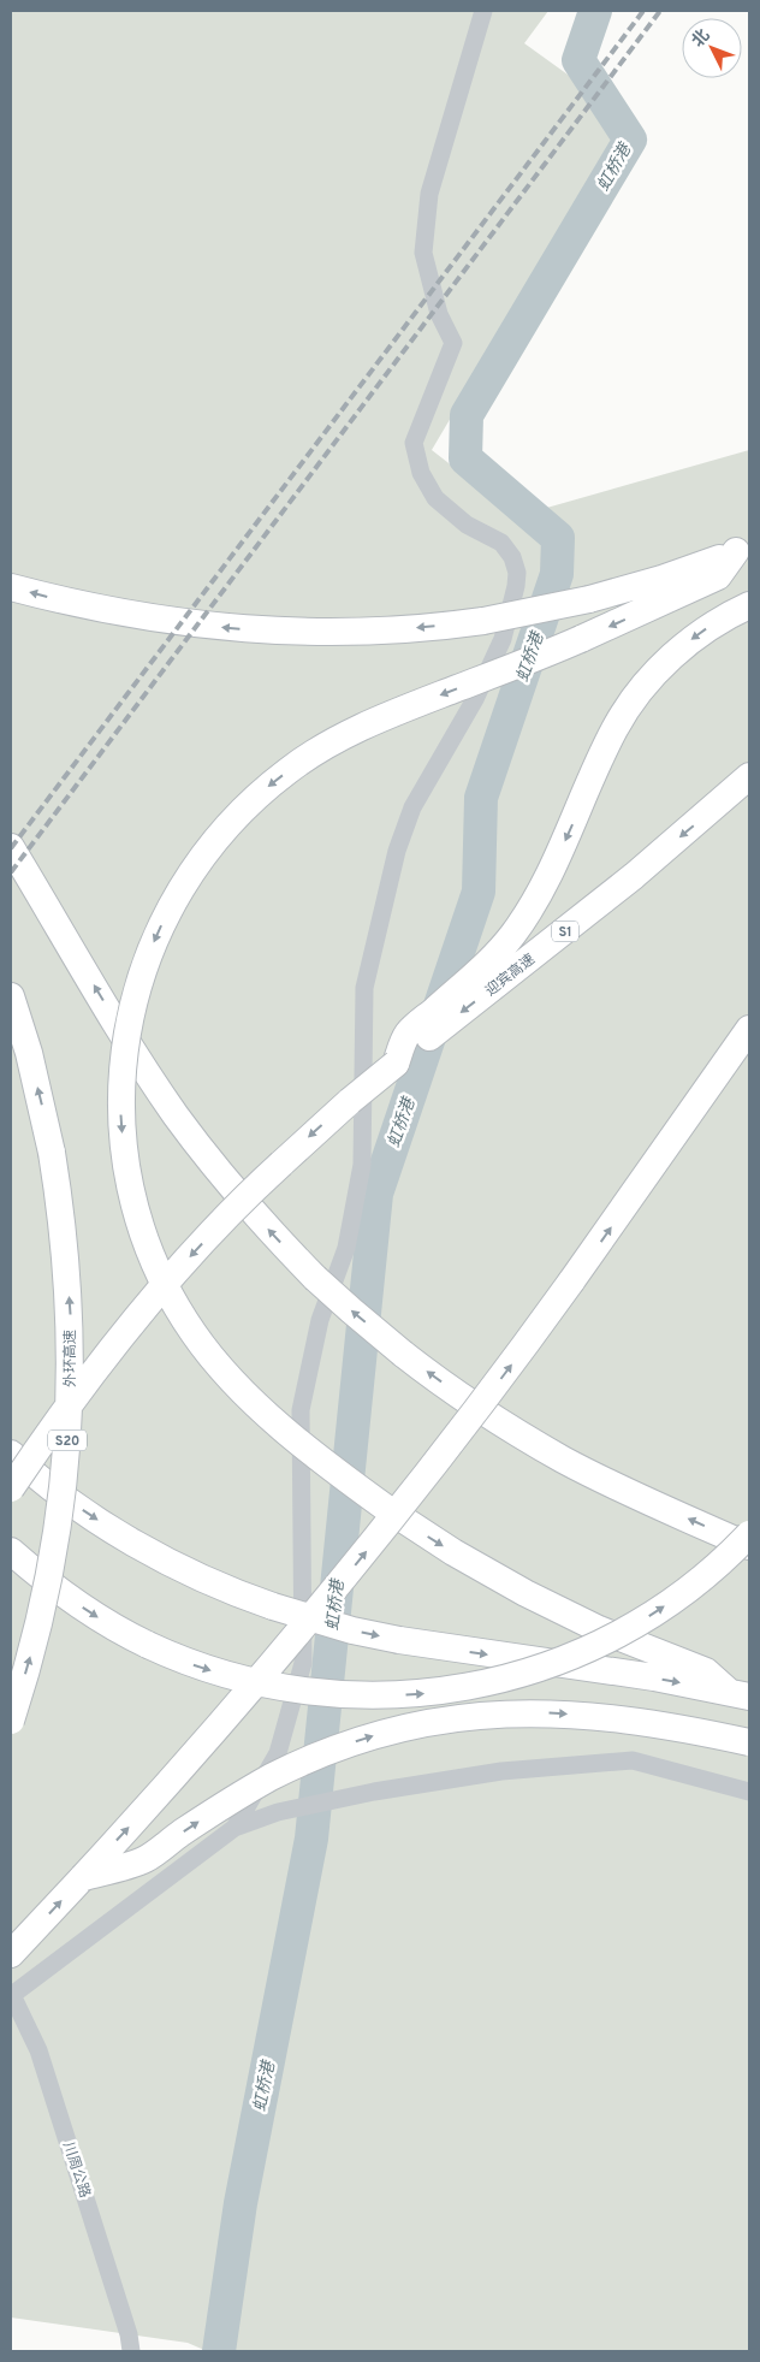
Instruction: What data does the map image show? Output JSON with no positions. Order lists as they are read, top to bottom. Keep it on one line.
{"streets":{"highway":["S1","迎宾高速","外环高速","S20"],"street":["川周公路"]},"one_way":["外环高速"],"water":["虹桥港"],"north":"top left"}
